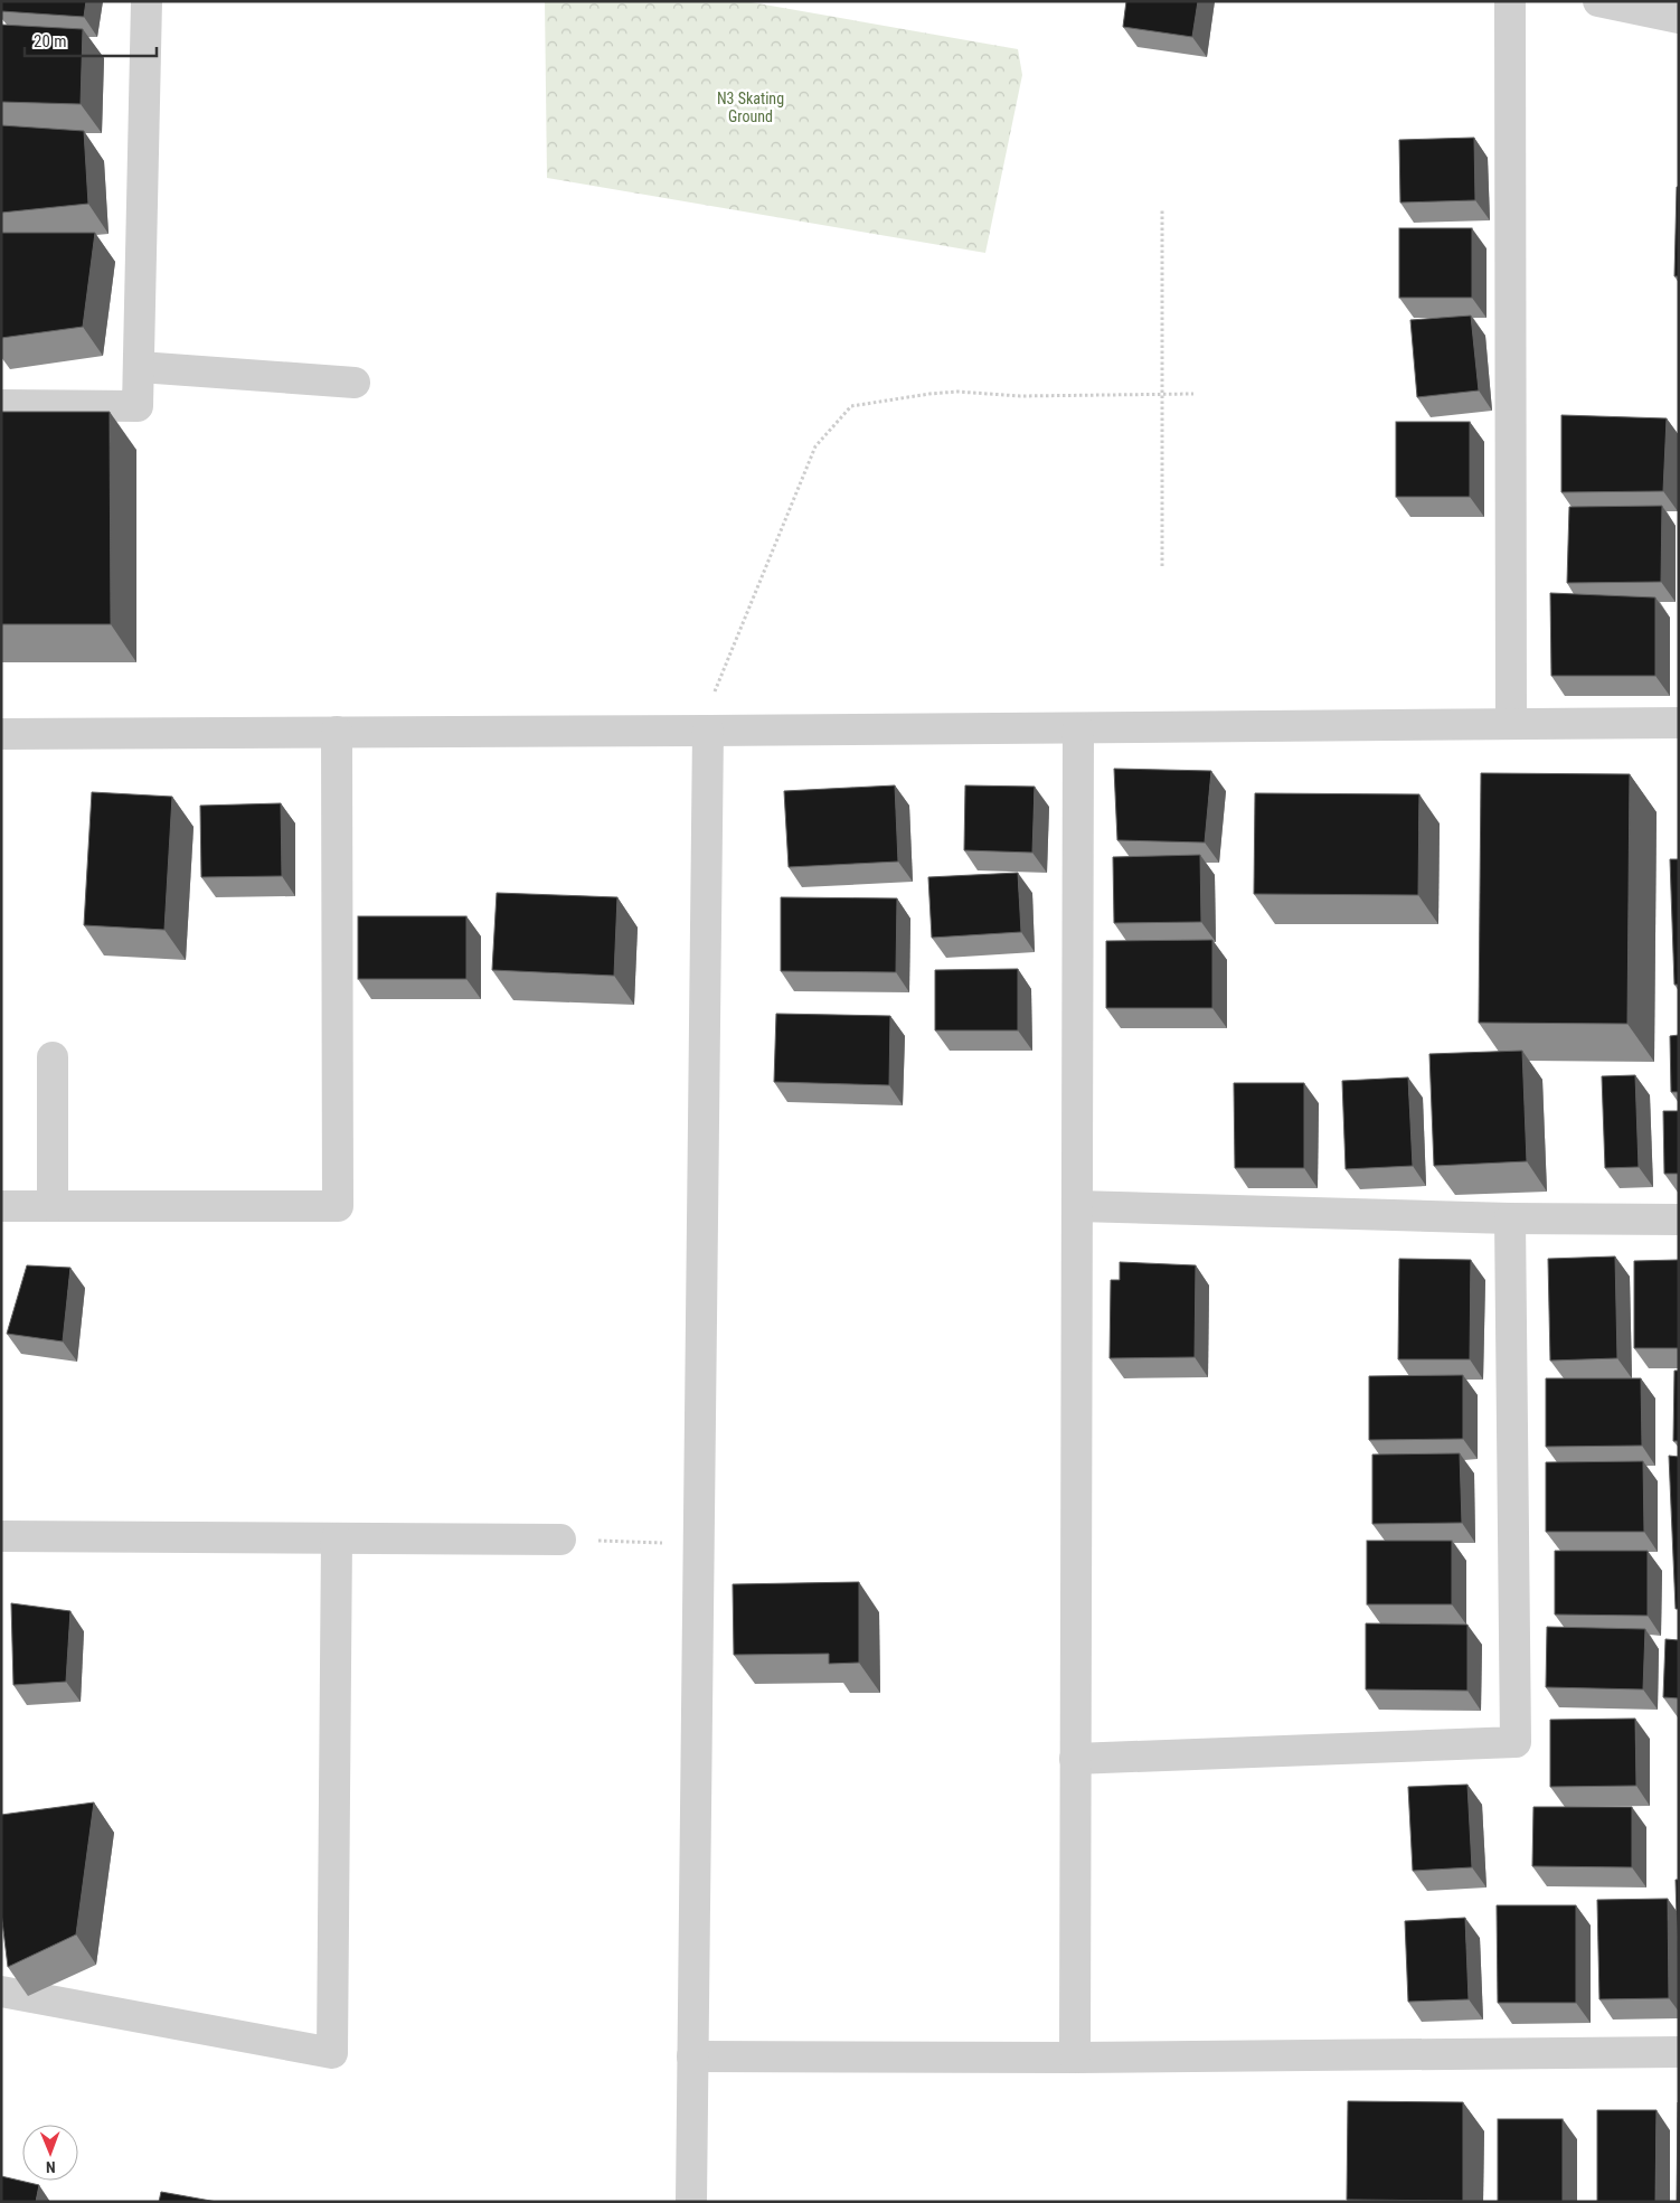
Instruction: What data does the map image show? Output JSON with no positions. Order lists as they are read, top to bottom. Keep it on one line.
{"parks":["N3 Skating Ground"],"scale_bar":"20 m","north":"bottom"}
